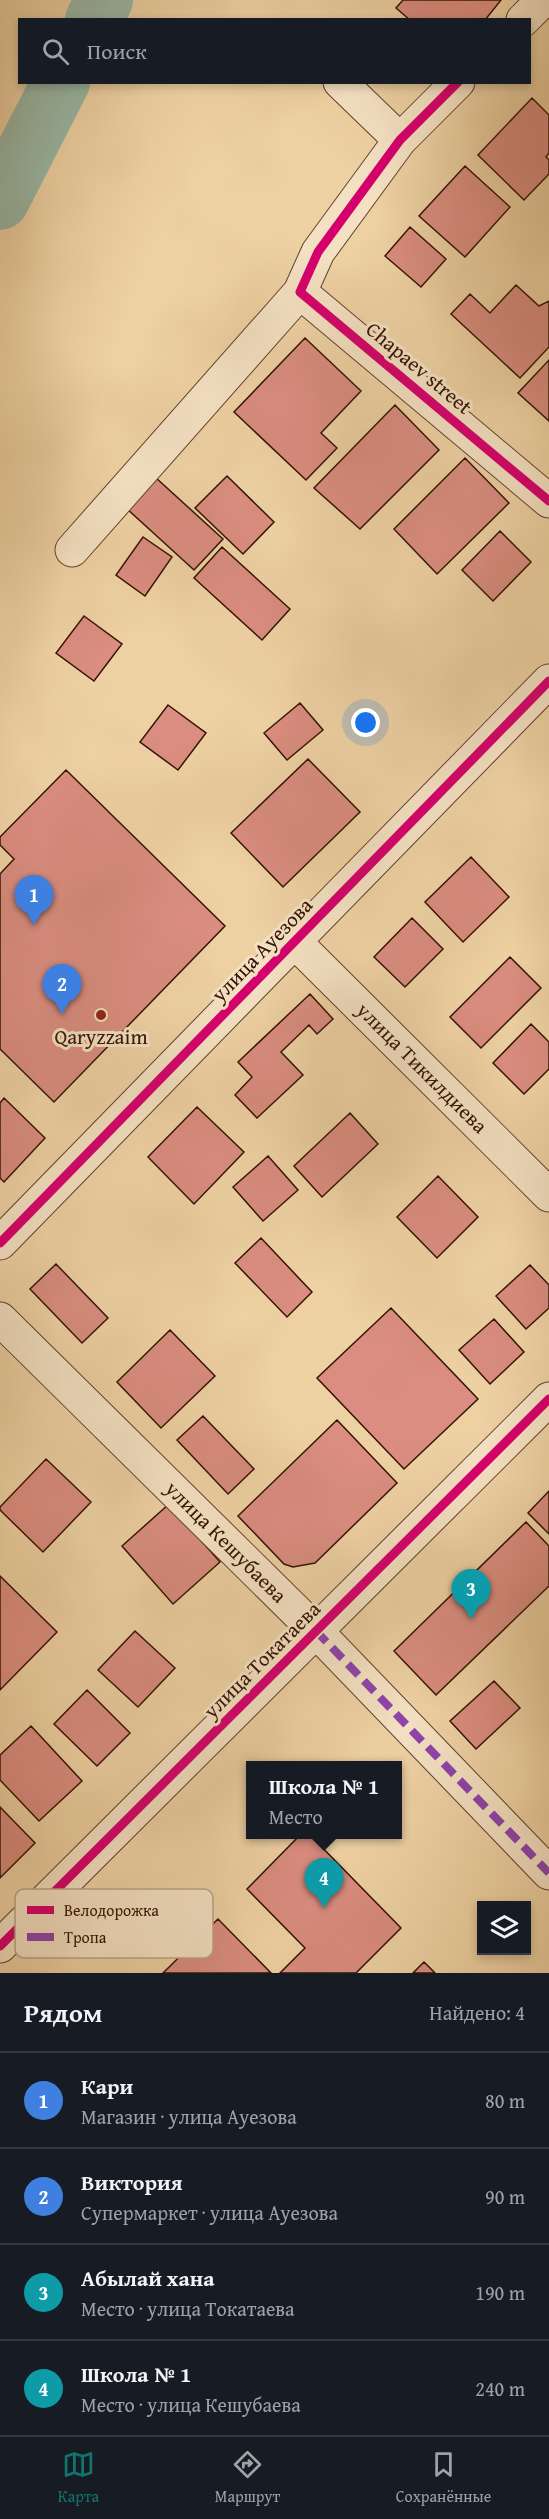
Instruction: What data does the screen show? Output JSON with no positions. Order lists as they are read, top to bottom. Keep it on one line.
{"streets":{"street":["Chapaev street","улица Ауезова","улица Тикилдиева","улица Кешубаева","улица Токатаева"]},"crossings":[["улица Ауезова","улица Тикилдиева"],["улица Кешубаева","улица Токатаева"]],"places":["Qaryzzaim"],"legend":["Велодорожка","Тропа"],"page":{"search":"Поиск","pins":["1","2","3","4"],"popup":["Школа № 1","Место"],"heading":["Рядом","Найдено: 4"],"list":[{"mark":"1","name":"Кари","note":"Магазин · улица Ауезова","value":"80 m"},{"mark":"2","name":"Виктория","note":"Супермаркет · улица Ауезова","value":"90 m"},{"mark":"3","name":"Абылай хана","note":"Место · улица Токатаева","value":"190 m"},{"mark":"4","name":"Школа № 1","note":"Место · улица Кешубаева","value":"240 m"}],"nav":["Карта","Маршрут","Сохранённые"]}}
